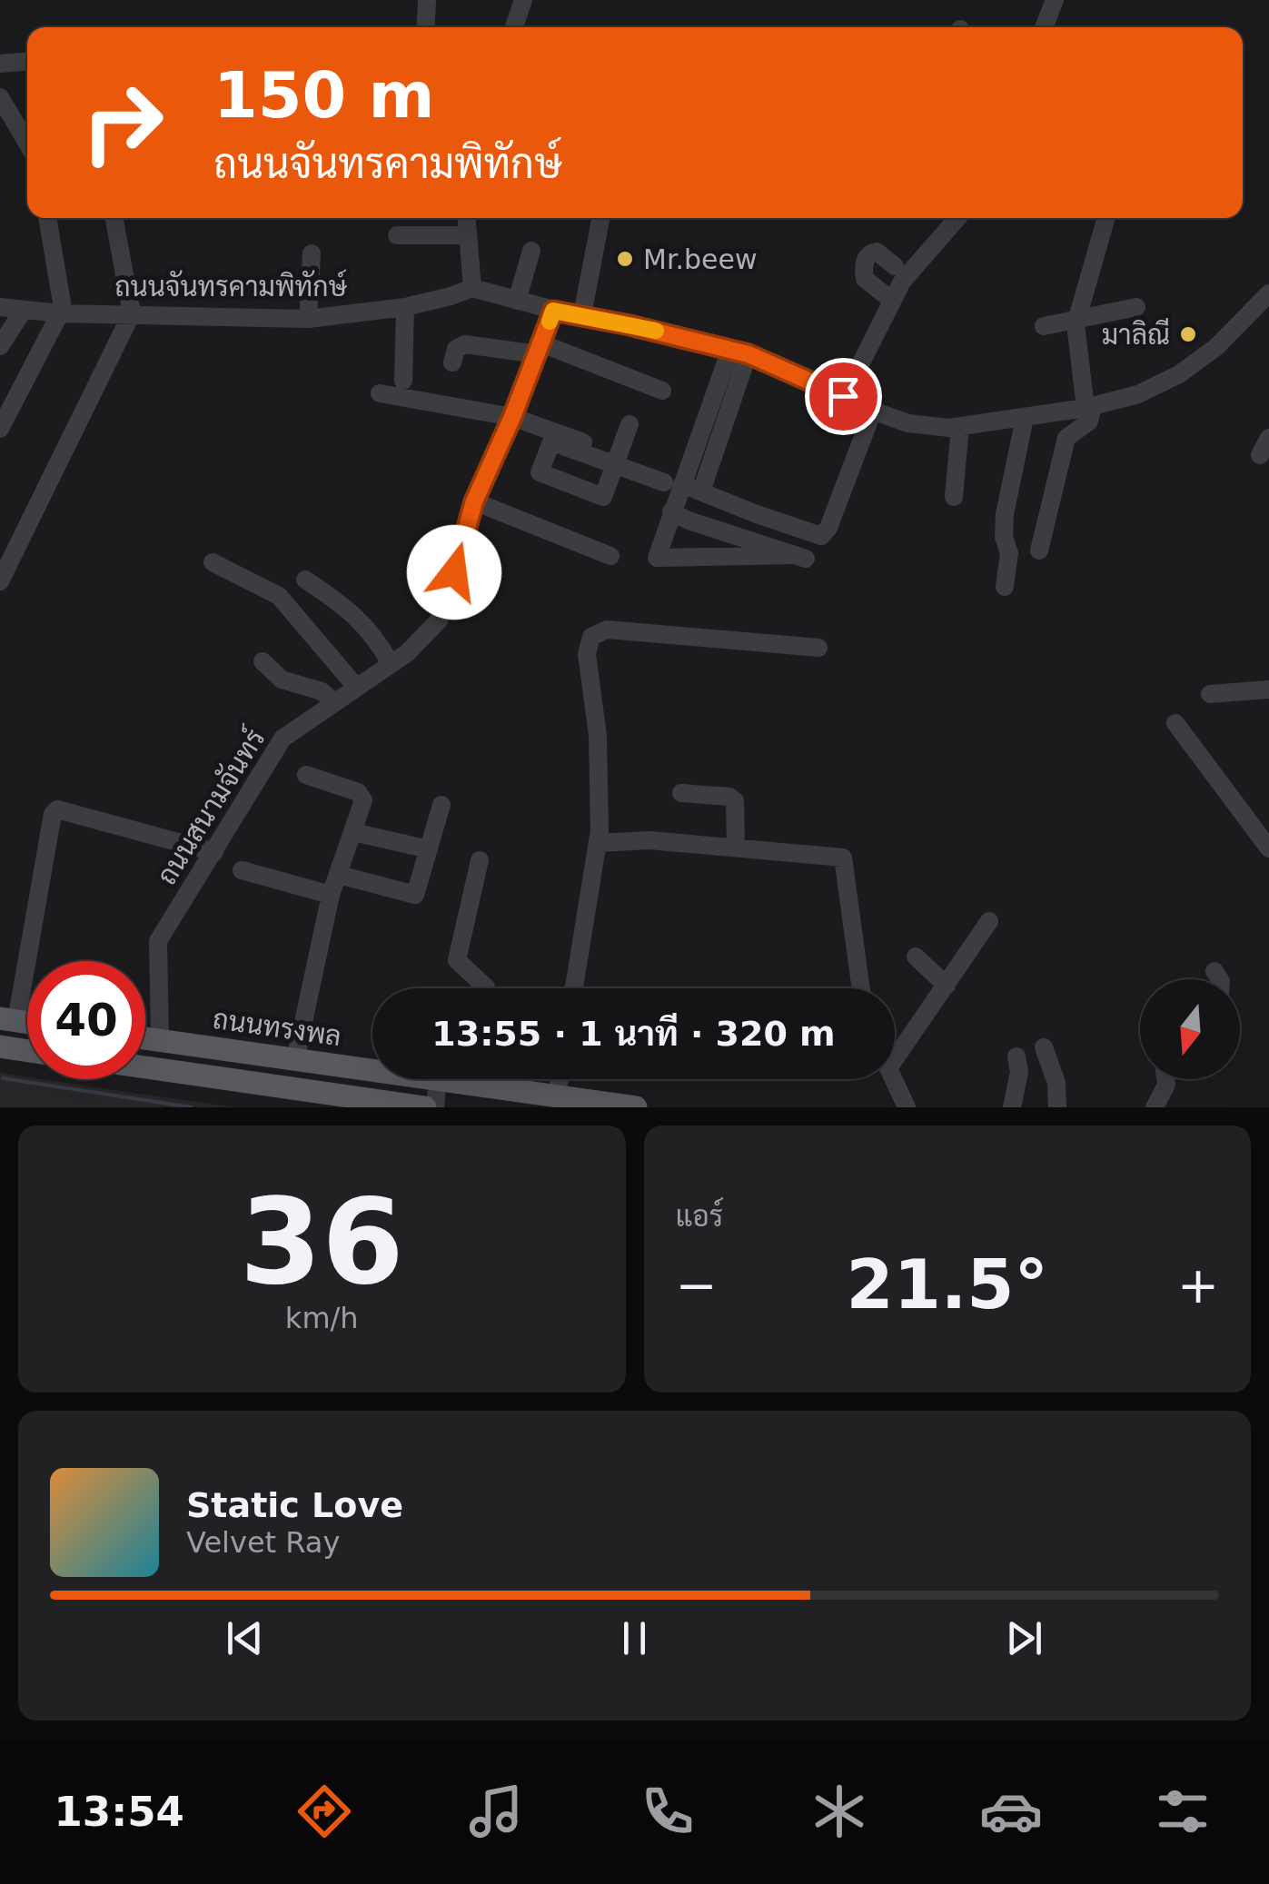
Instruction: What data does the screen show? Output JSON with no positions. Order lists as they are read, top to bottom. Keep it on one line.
{"streets":{"main road":["ถนนทรงพล"],"street":["ถนนจันทรคามพิทักษ์","ถนนสนามจันทร์"]},"places":["Mr.beew","มาลิณี"],"north":"bottom","page":{"turn":["150 m","ถนนจันทรคามพิทักษ์"],"limit":"40","trip":"13:55 · 1 นาที · 320 m","tile":[["36","km/h"],"แอร์"],"heat":["−","21.5°","+"],"song":["Static Love","Velvet Ray"],"tabs":"13:54"}}
